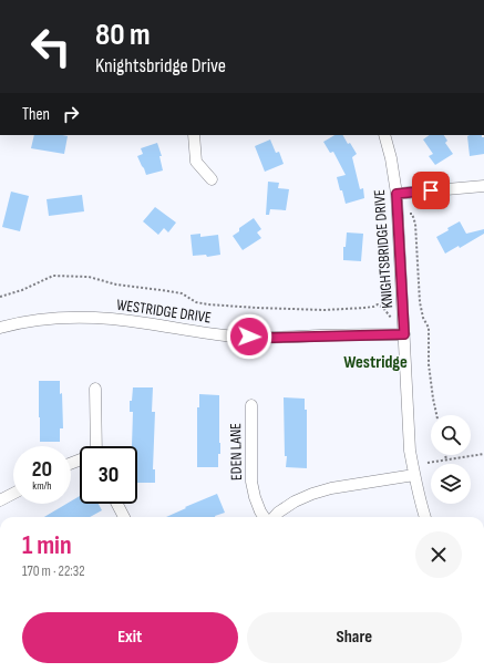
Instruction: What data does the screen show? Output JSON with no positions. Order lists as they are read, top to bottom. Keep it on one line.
{"streets":{"street":["KNIGHTSBRIDGE DRIVE","WESTRIDGE DRIVE","EDEN LANE"]},"crossings":[["KNIGHTSBRIDGE DRIVE","WESTRIDGE DRIVE"]],"districts":["Westridge"],"page":{"turn":["80 m","Knightsbridge Drive"],"then":"Then","speed":"20 km/h","limit":"30","heading":["1 min","170 m · 22:32"],"buttons":["Exit","Share"]}}
